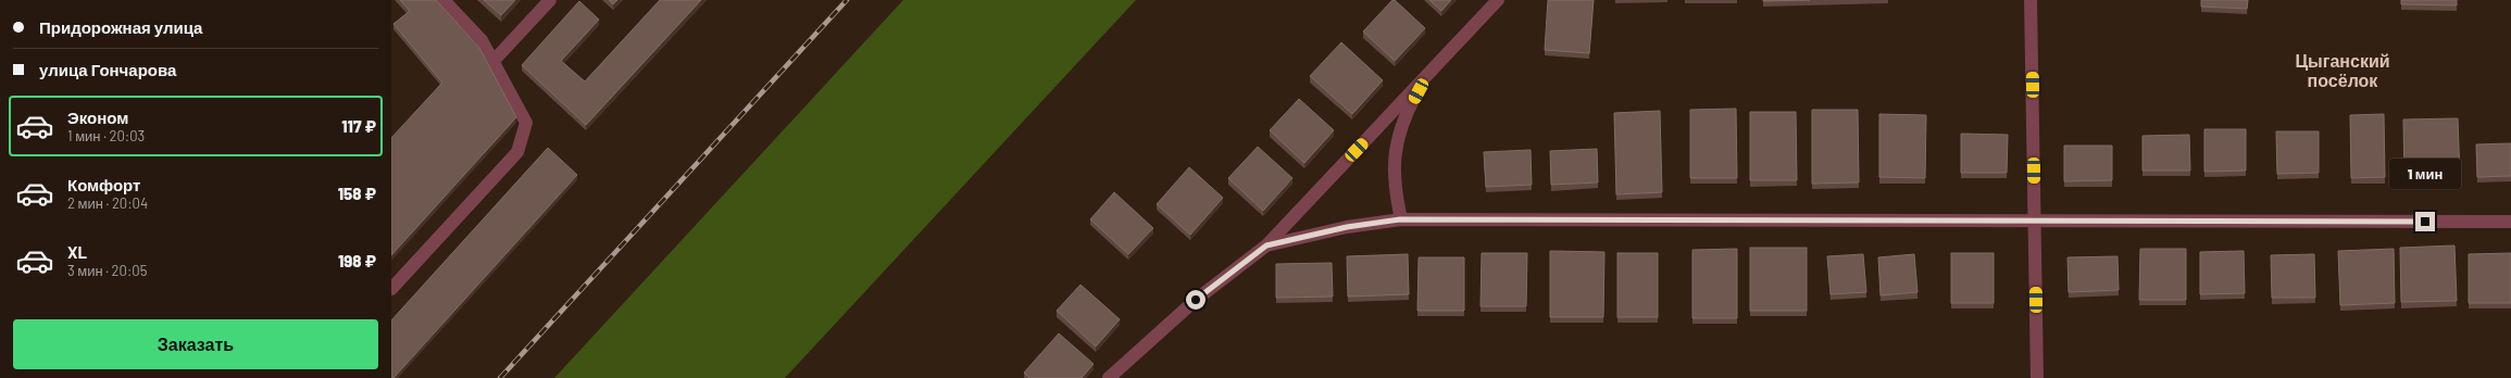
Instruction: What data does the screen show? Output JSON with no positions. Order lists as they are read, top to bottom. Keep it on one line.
{"districts":["Цыганский посёлок"],"page":{"banner":["Придорожная улица","улица Гончарова"],"list":[{"name":"Эконом","note":"1 мин · 20:03","value":"117 ₽"},{"name":"Комфорт","note":"2 мин · 20:04","value":"158 ₽"},{"name":"XL","note":"3 мин · 20:05","value":"198 ₽"}],"bubble":"1 мин","buttons":"Заказать"}}
